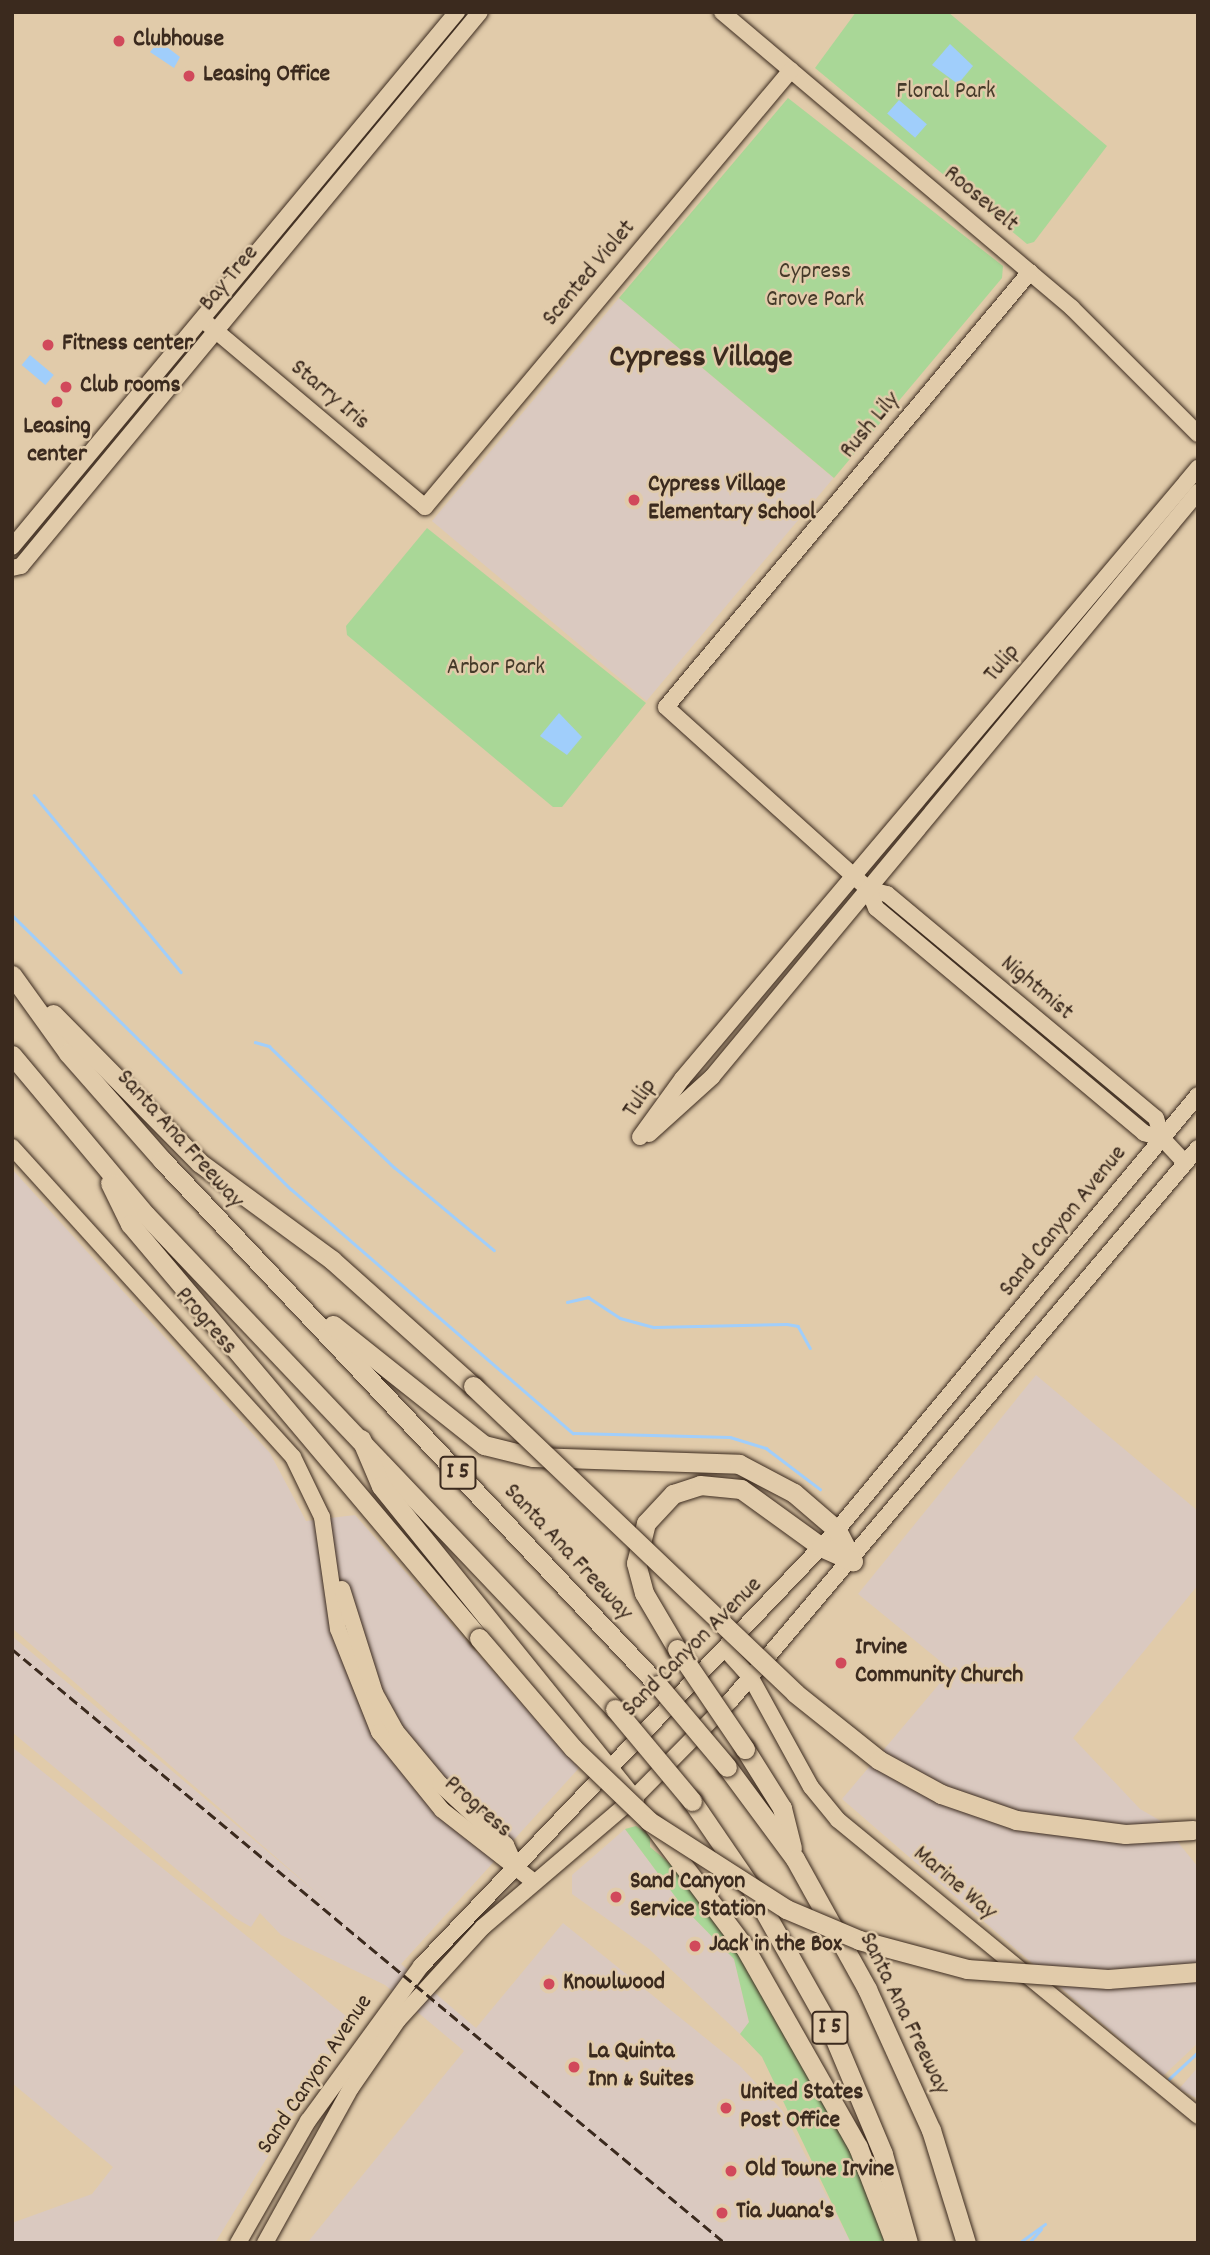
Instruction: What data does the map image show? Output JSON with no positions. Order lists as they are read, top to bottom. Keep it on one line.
{"streets":{"highway":["Santa Ana Freeway","I 5"],"street":["Roosevelt","Scented Violet","Bay Tree","Starry Iris","Rush Lily","Tulip","Nightmist","Sand Canyon Avenue","Progress","Marine Way"]},"crossings":[["Roosevelt","Scented Violet"],["Roosevelt","Rush Lily"],["Scented Violet","Starry Iris"],["Bay Tree","Starry Iris"],["Rush Lily","Nightmist"],["Tulip","Nightmist"],["Nightmist","Sand Canyon Avenue"],["Sand Canyon Avenue","Progress"],["Sand Canyon Avenue","Marine Way"]],"districts":["Cypress Village"],"parks":["Floral Park","Cypress Grove Park","Arbor Park"],"places":["Clubhouse","Leasing Office","Fitness center","Club rooms","Leasing center","Cypress Village Elementary School","Irvine Community Church","Sand Canyon Service Station","Jack in the Box","Knowlwood","La Quinta Inn & Suites","United States Post Office","Old Towne Irvine","Tia Juana's"]}
